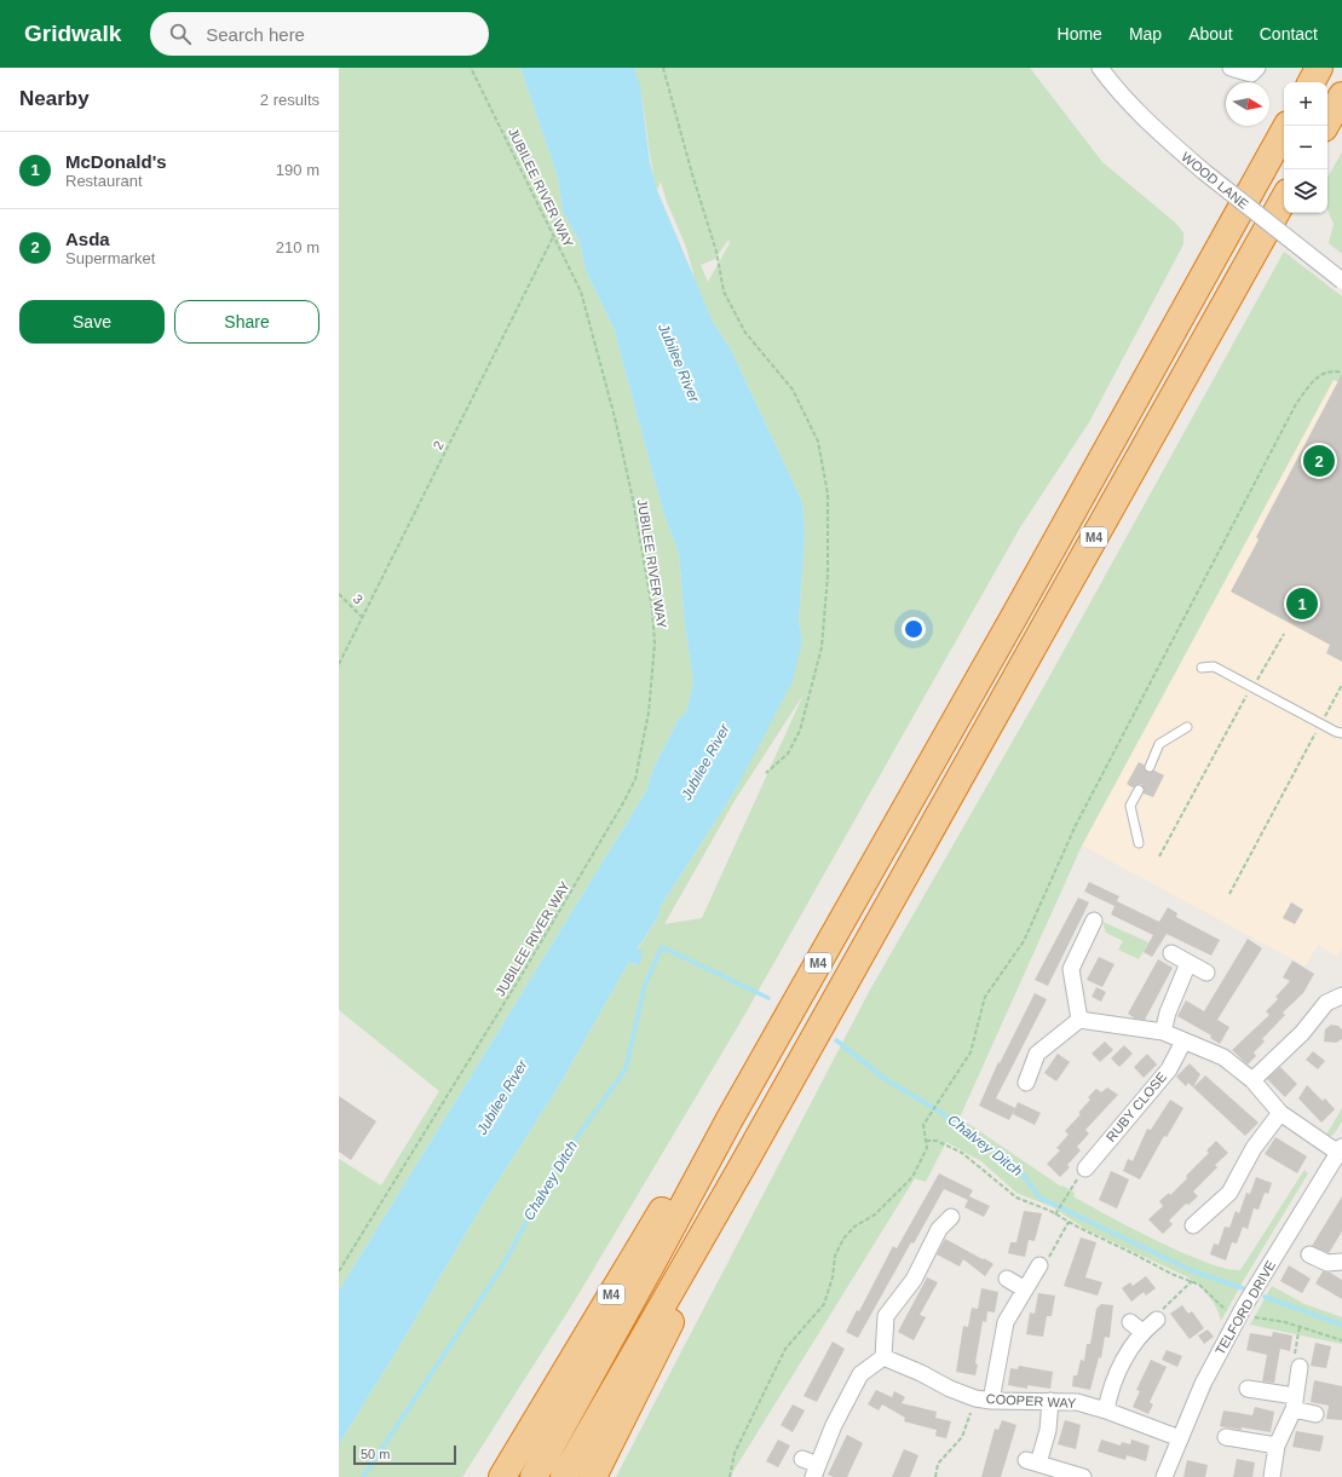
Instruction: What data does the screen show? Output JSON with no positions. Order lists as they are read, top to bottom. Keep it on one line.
{"streets":{"highway":["M4"],"street":["WOOD LANE","RUBY CLOSE","TELFORD DRIVE","COOPER WAY"],"path":["JUBILEE RIVER WAY","2","3"]},"crossings":[["JUBILEE RIVER WAY","2"],["2","3"],["TELFORD DRIVE","COOPER WAY"]],"water":["Jubilee River","Chalvey Ditch"],"scale_bar":"50 m","north":"right","page":{"header":"Gridwalk","search":"Search here","nav":["Home","Map","About","Contact"],"heading":["Nearby","2 results"],"map_buttons":["+","−"],"list":[{"mark":"1","name":"McDonald's","note":"Restaurant","value":"190 m"},{"mark":"2","name":"Asda","note":"Supermarket","value":"210 m"}],"buttons":["Save","Share"],"pins":["2","1"],"scale":"50 m"}}
